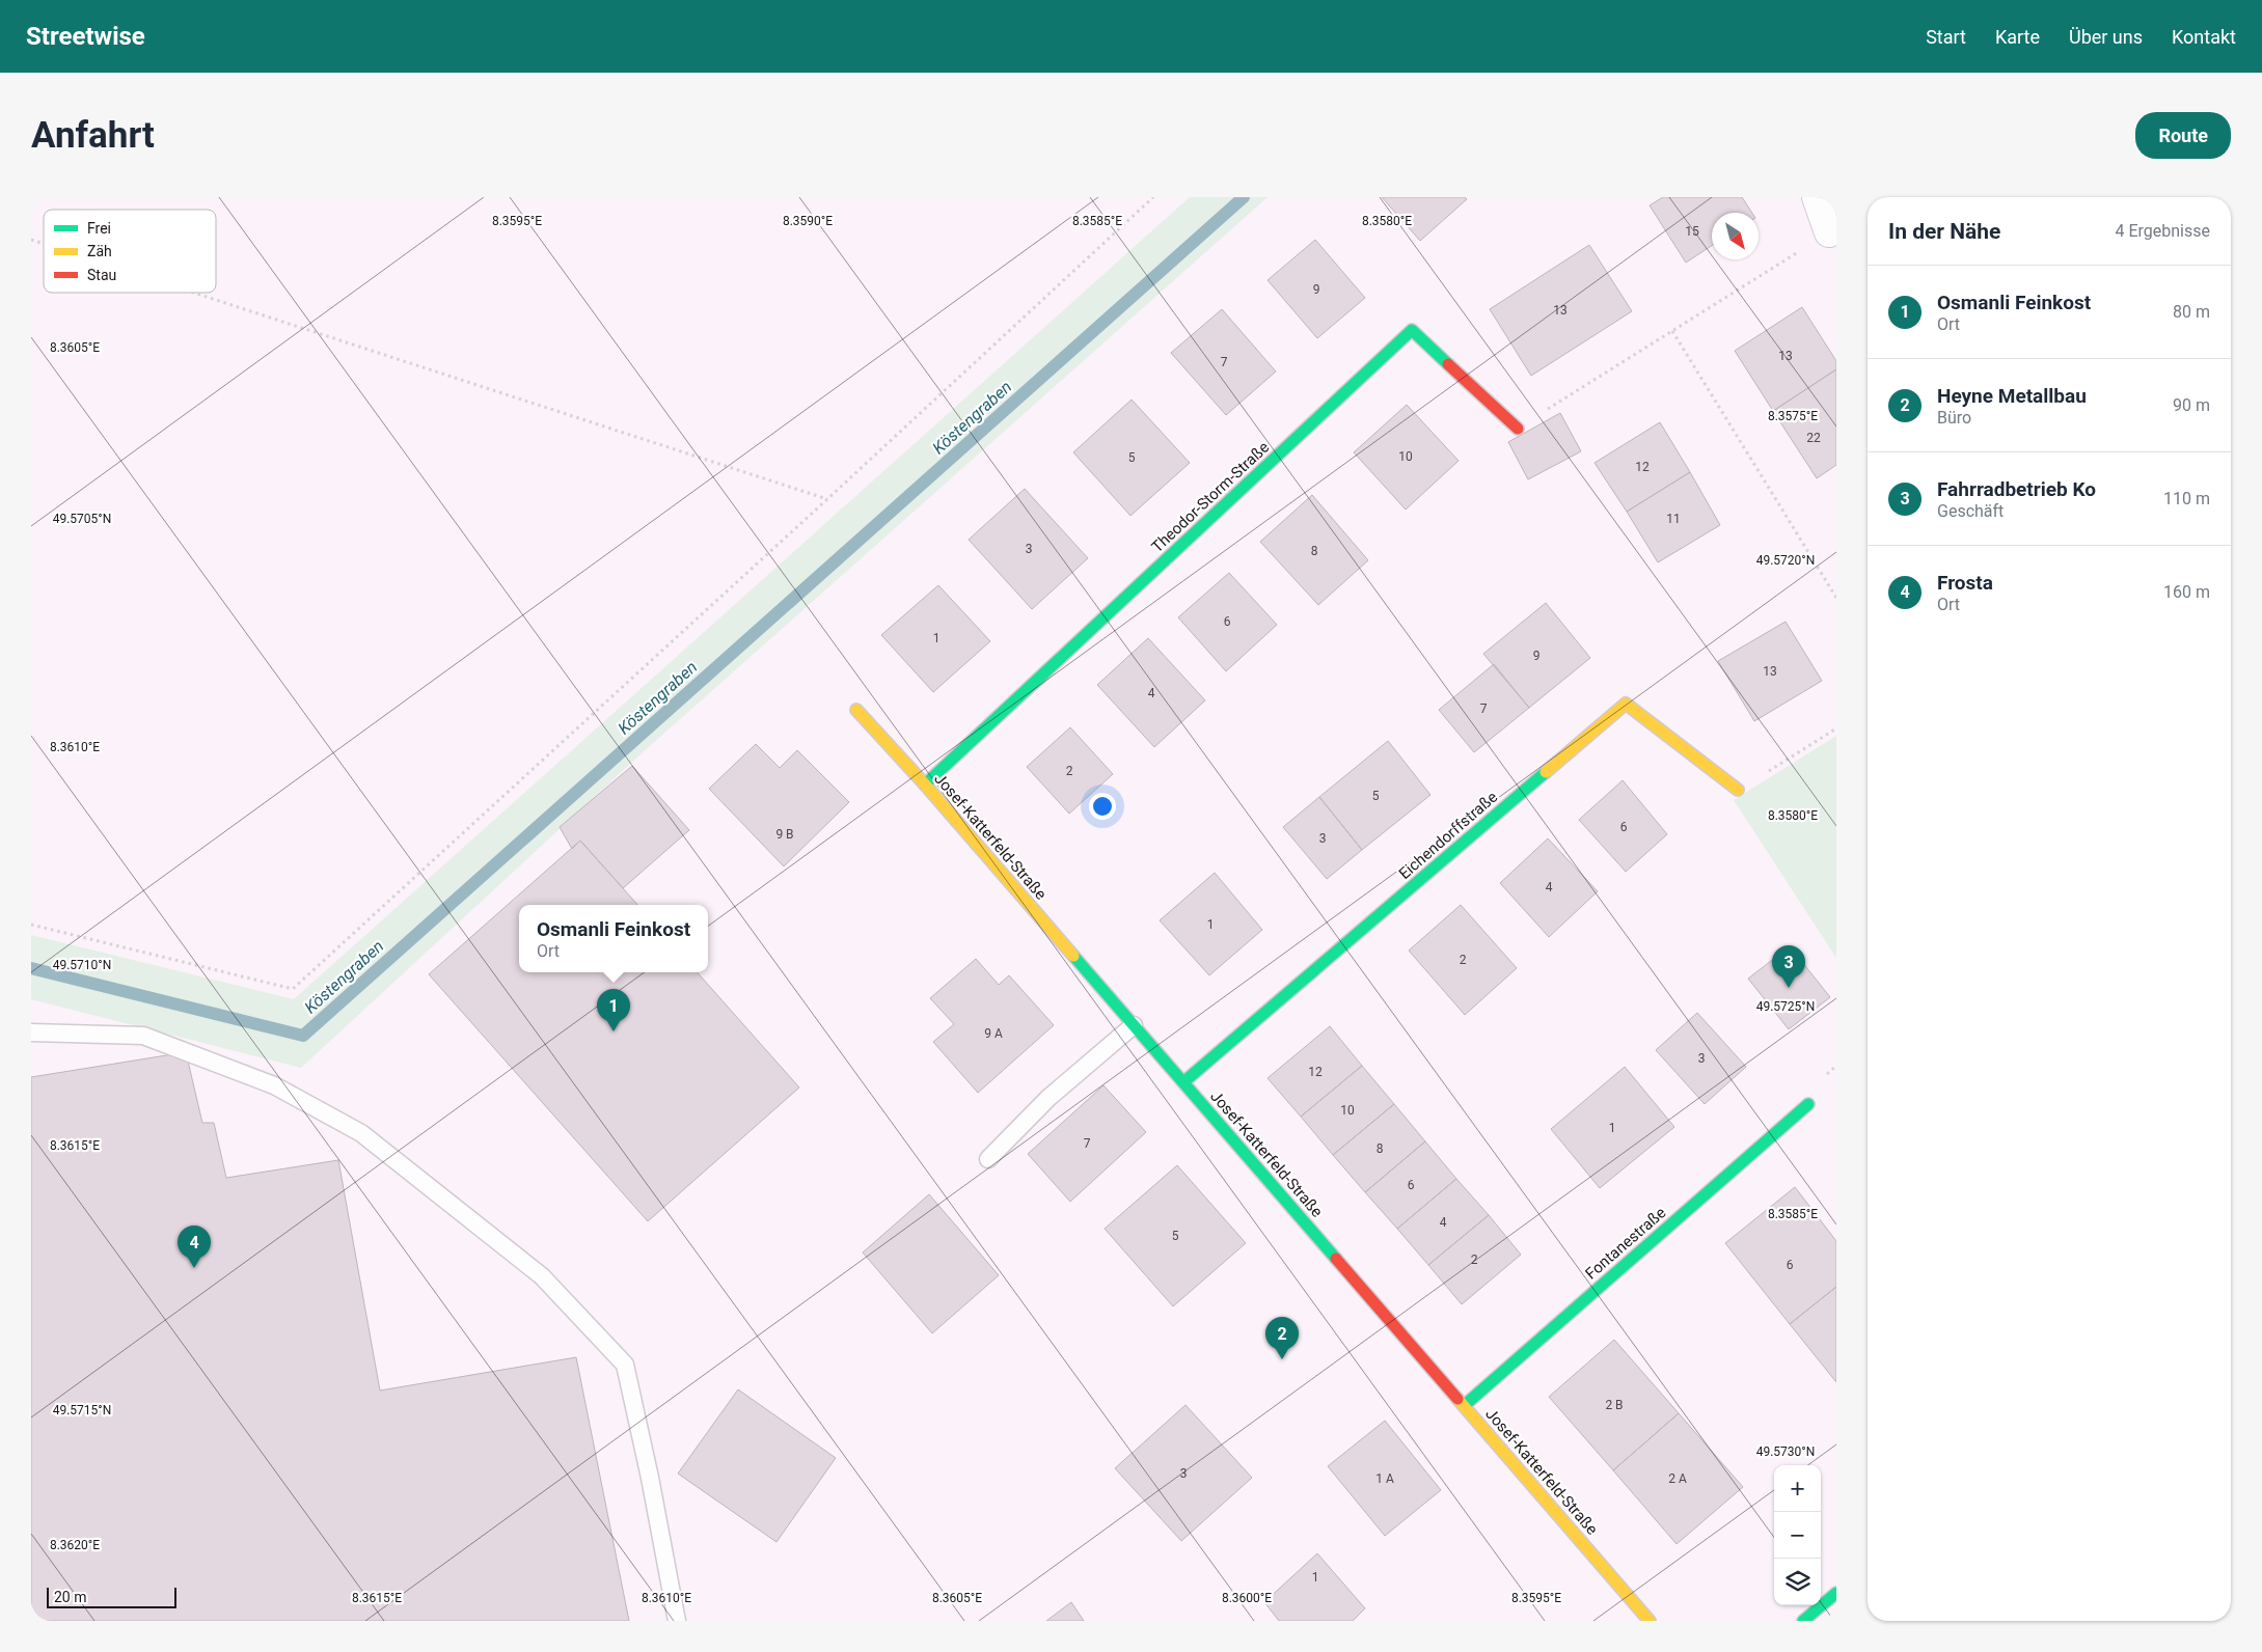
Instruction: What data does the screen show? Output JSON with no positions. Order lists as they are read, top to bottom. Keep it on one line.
{"streets":{"street":["Theodor-Storm-Straße","Eichendorffstraße","Josef-Katterfeld-Straße","Fontanestraße"]},"crossings":[["Theodor-Storm-Straße","Josef-Katterfeld-Straße"],["Eichendorffstraße","Josef-Katterfeld-Straße"],["Josef-Katterfeld-Straße","Fontanestraße"]],"water":["Köstengraben"],"house_numbers":["15","9","13","13","7","22","10","5","12","11","3","8","6","1","9","13","4","7","2","5","6","9 B","3","4","1","2","9 A","3","12","10","1","7","8","6","4","5","2","6","2 B","3","1 A","2 A","1"],"legend":["Frei","Zäh","Stau"],"scale_bar":"20 m","north":"bottom right","page":{"header":"Streetwise","nav":["Start","Karte","Über uns","Kontakt"],"buttons":"Route","title":"Anfahrt","heading":["In der Nähe","4 Ergebnisse"],"list":[{"mark":"1","name":"Osmanli Feinkost","note":"Ort","value":"80 m"},{"mark":"2","name":"Heyne Metallbau","note":"Büro","value":"90 m"},{"mark":"3","name":"Fahrradbetrieb Ko","note":"Geschäft","value":"110 m"},{"mark":"4","name":"Frosta","note":"Ort","value":"160 m"}],"popup":["Osmanli Feinkost","Ort"],"pins":["3","1","4","2"],"map_buttons":["+","−"],"scale":"20 m"},"coordinates":["8.3595°E","8.3590°E","8.3585°E","8.3580°E","8.3605°E","8.3575°E","49.5705°N","49.5720°N","8.3610°E","49.5710°N","49.5725°N","8.3615°E","49.5715°N","49.5730°N","8.3620°E","8.3600°E"]}
